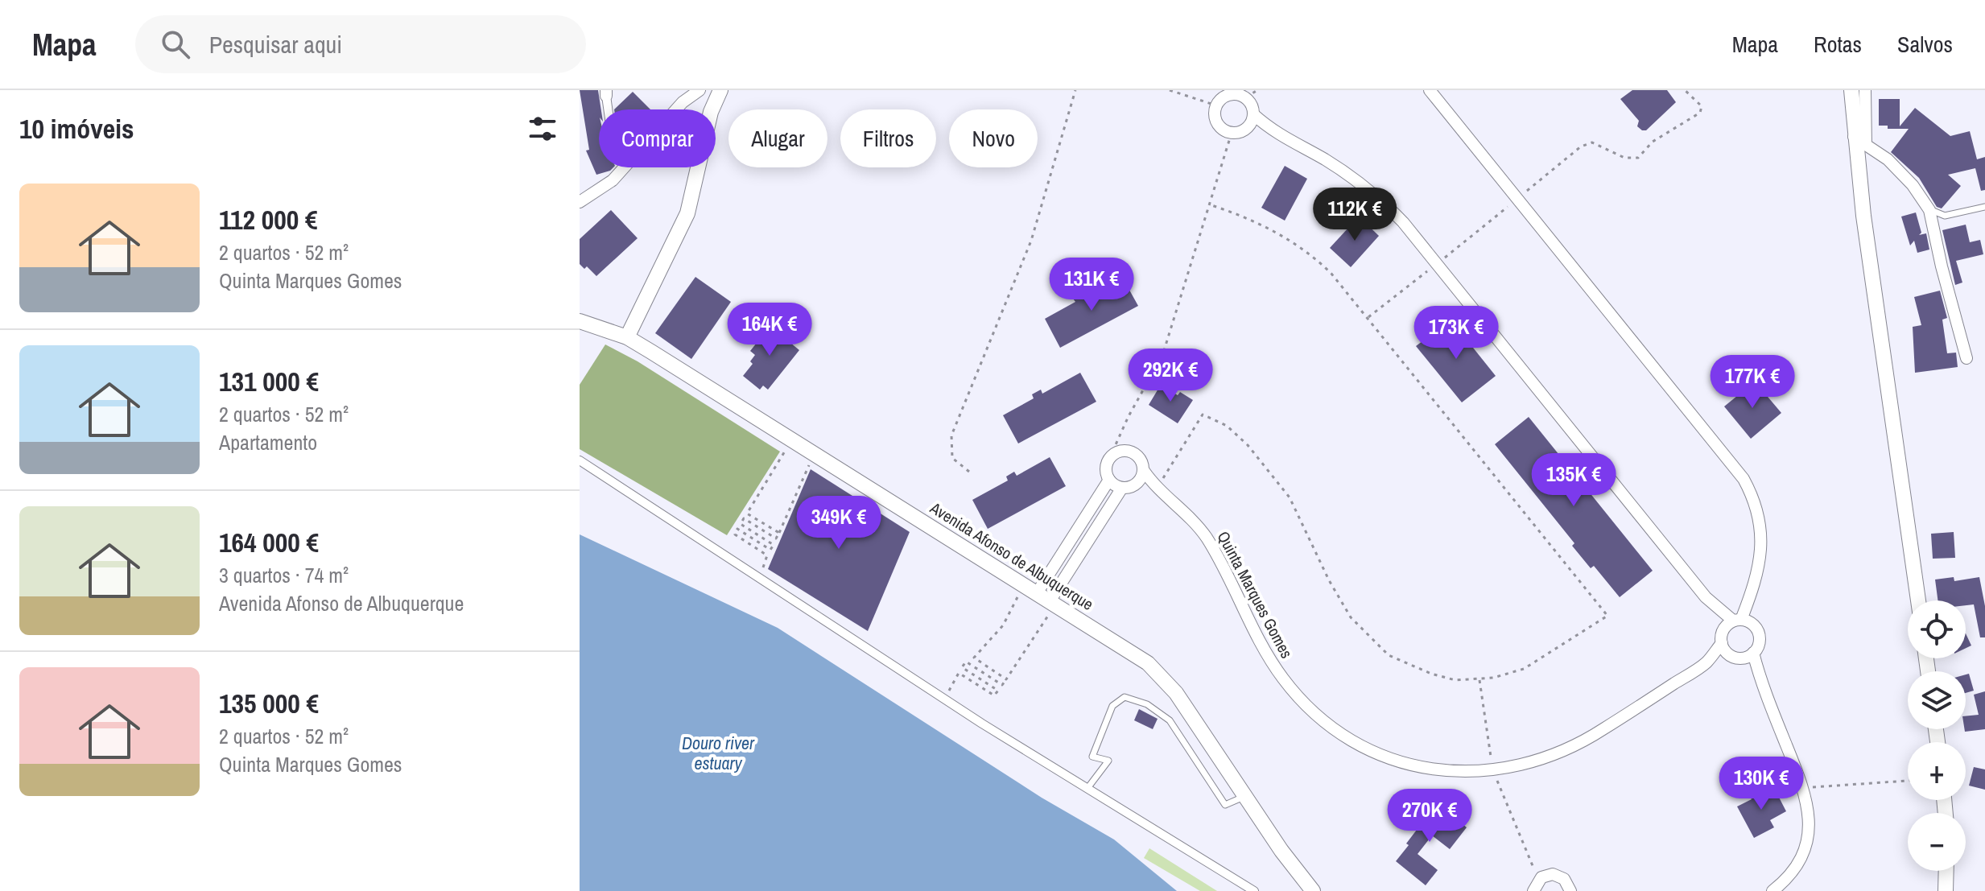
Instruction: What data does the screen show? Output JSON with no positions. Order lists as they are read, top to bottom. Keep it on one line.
{"streets":{"main road":["Avenida Afonso de Albuquerque"],"street":["Quinta Marques Gomes"]},"water":["Douro river estuary"],"page":{"header":"Mapa","search":"Pesquisar aqui","nav":["Mapa","Rotas","Salvos"],"heading":"10 imóveis","chip":["Comprar","Alugar","Filtros","Novo"],"list":[{"name":"112 000 €","note":"2 quartos · 52 m² · Quinta Marques Gomes"},{"name":"131 000 €","note":"2 quartos · 52 m² · Apartamento"},{"name":"164 000 €","note":"3 quartos · 74 m² · Avenida Afonso de Albuquerque"},{"name":"135 000 €","note":"2 quartos · 52 m² · Quinta Marques Gomes"}],"price":["112K €","131K €","164K €","173K €","292K €","177K €","135K €","349K €","130K €","270K €"],"map_buttons":["+","−"]}}
